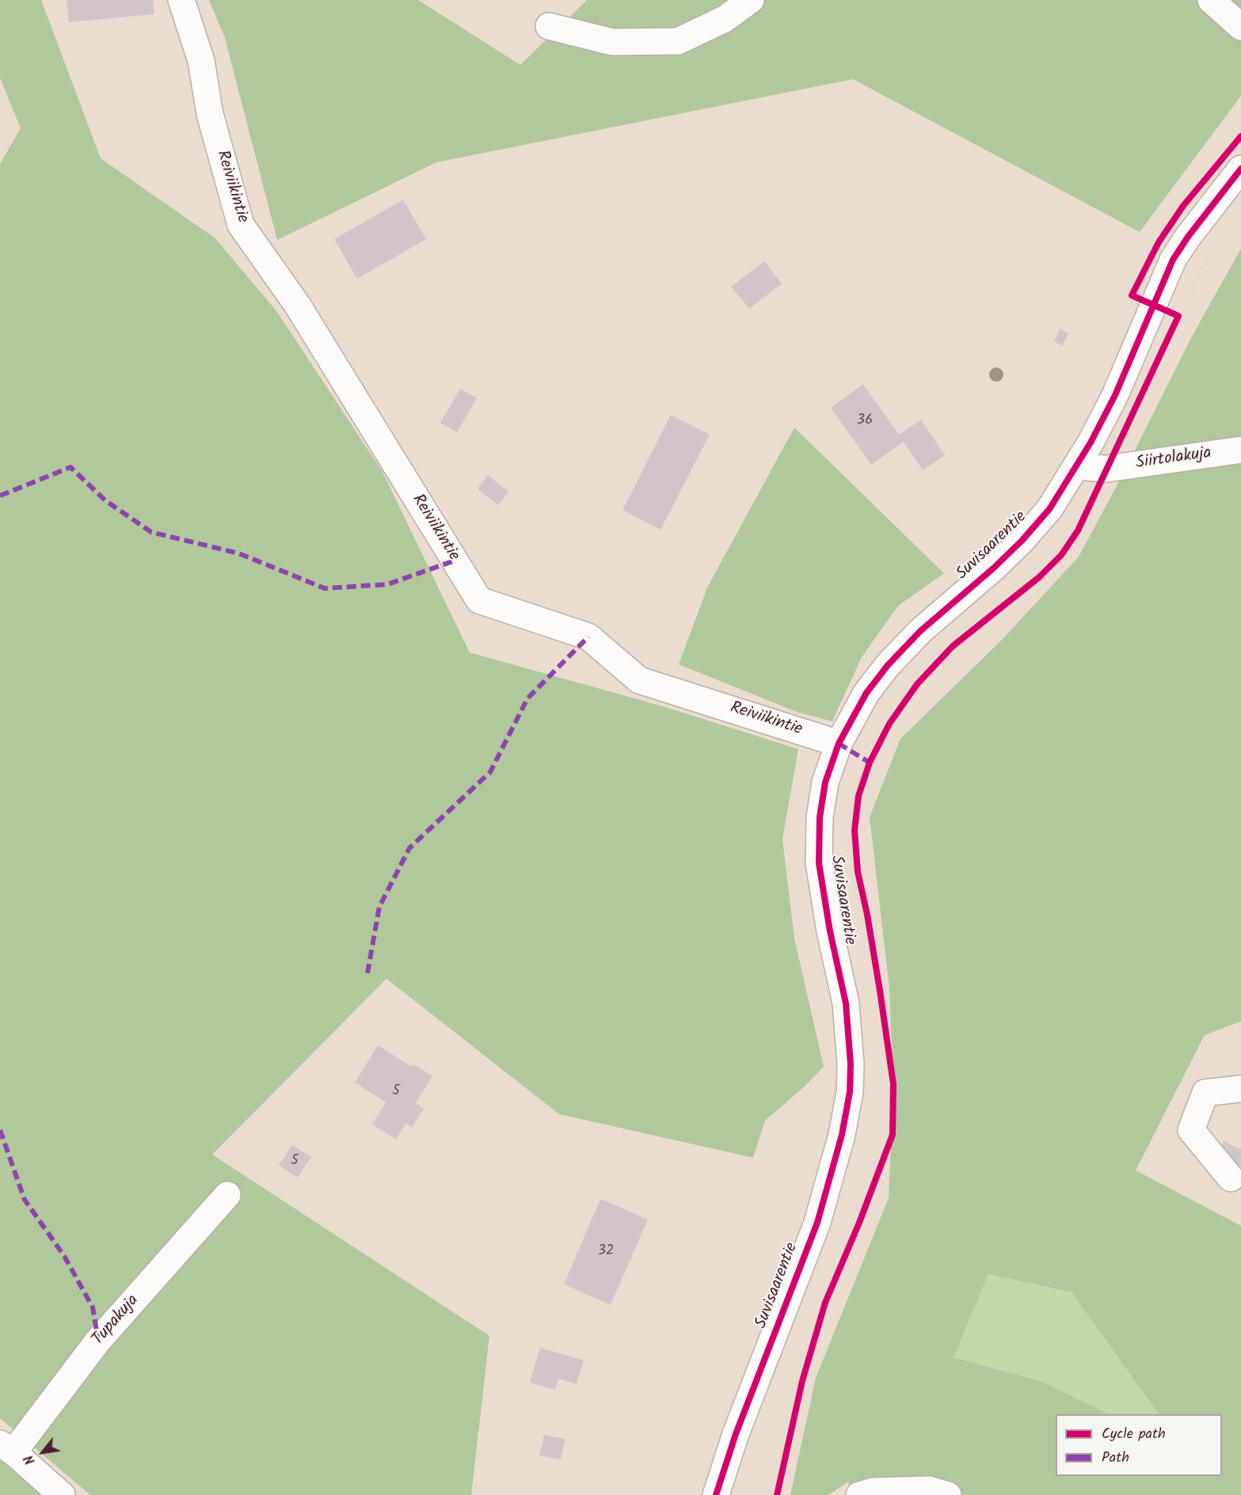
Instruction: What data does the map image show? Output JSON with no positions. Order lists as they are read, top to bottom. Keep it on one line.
{"streets":{"street":["Reiviikintie","Siirtolakuja","Suvisaarentie","Tupakuja"]},"crossings":[["Reiviikintie","Suvisaarentie"],["Siirtolakuja","Suvisaarentie"]],"house_numbers":["36","5","5","32"],"legend":["Cycle path","Path"],"north":"bottom left"}
